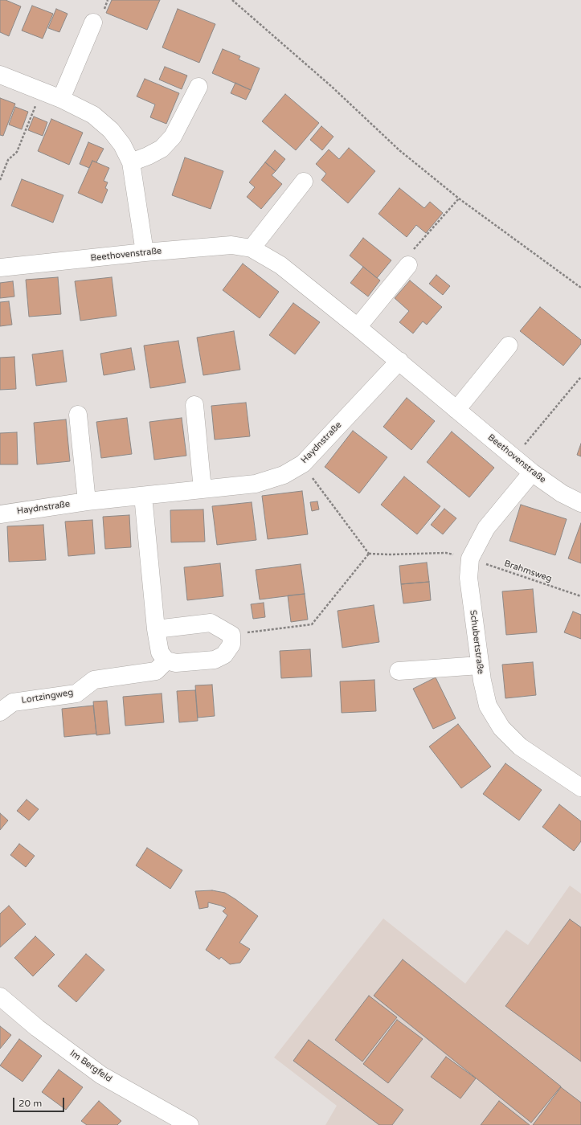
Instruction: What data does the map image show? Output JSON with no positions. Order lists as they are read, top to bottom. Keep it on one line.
{"streets":{"street":["Beethovenstraße","Haydnstraße","Schubertstraße","Lortzingweg","Im Bergfeld"],"path":["Brahmsweg"]},"crossings":[["Beethovenstraße","Haydnstraße"],["Beethovenstraße","Schubertstraße"],["Brahmsweg","Schubertstraße"]],"scale_bar":"20 m"}
